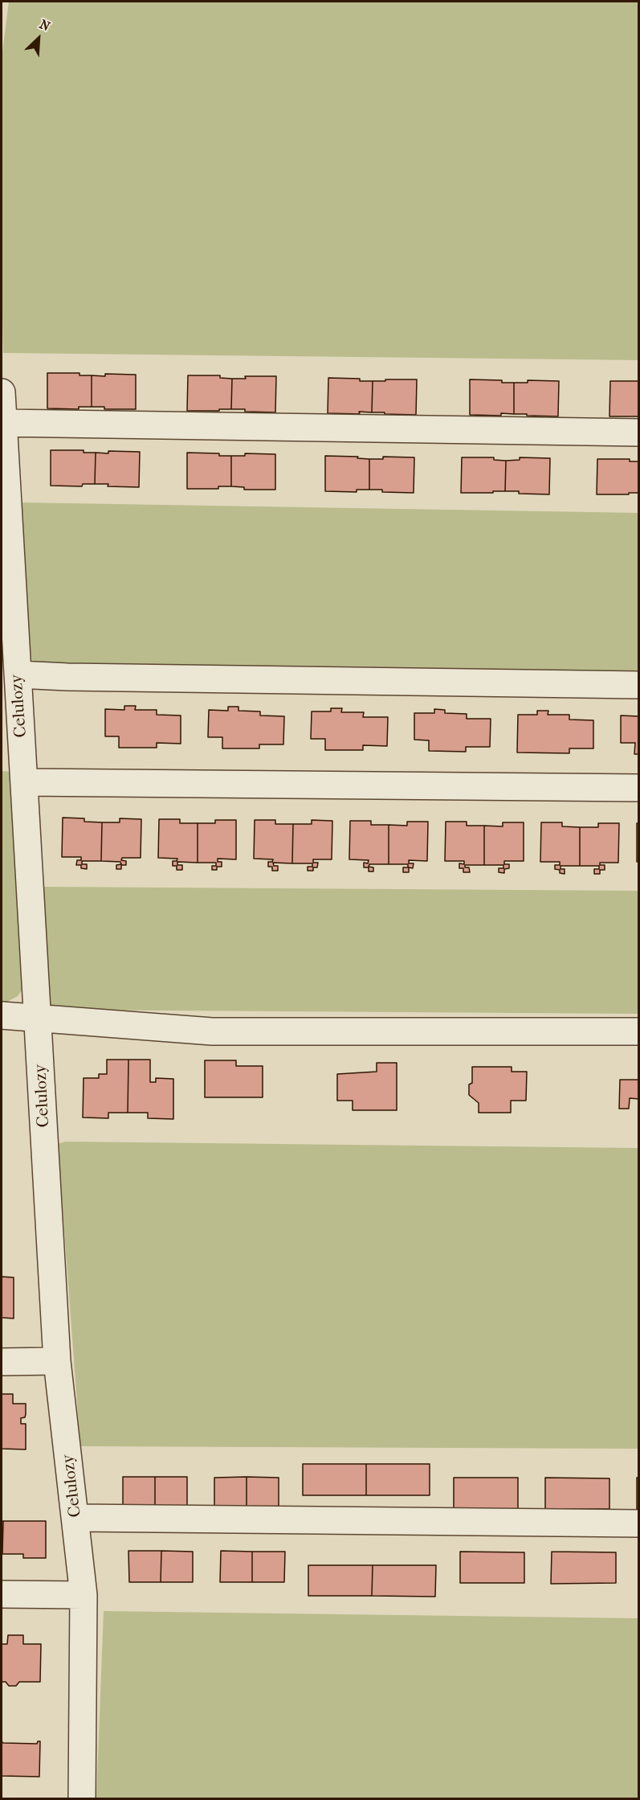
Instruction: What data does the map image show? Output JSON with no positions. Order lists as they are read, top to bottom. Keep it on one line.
{"streets":{"street":["Celulozy"]},"north":"top right"}
